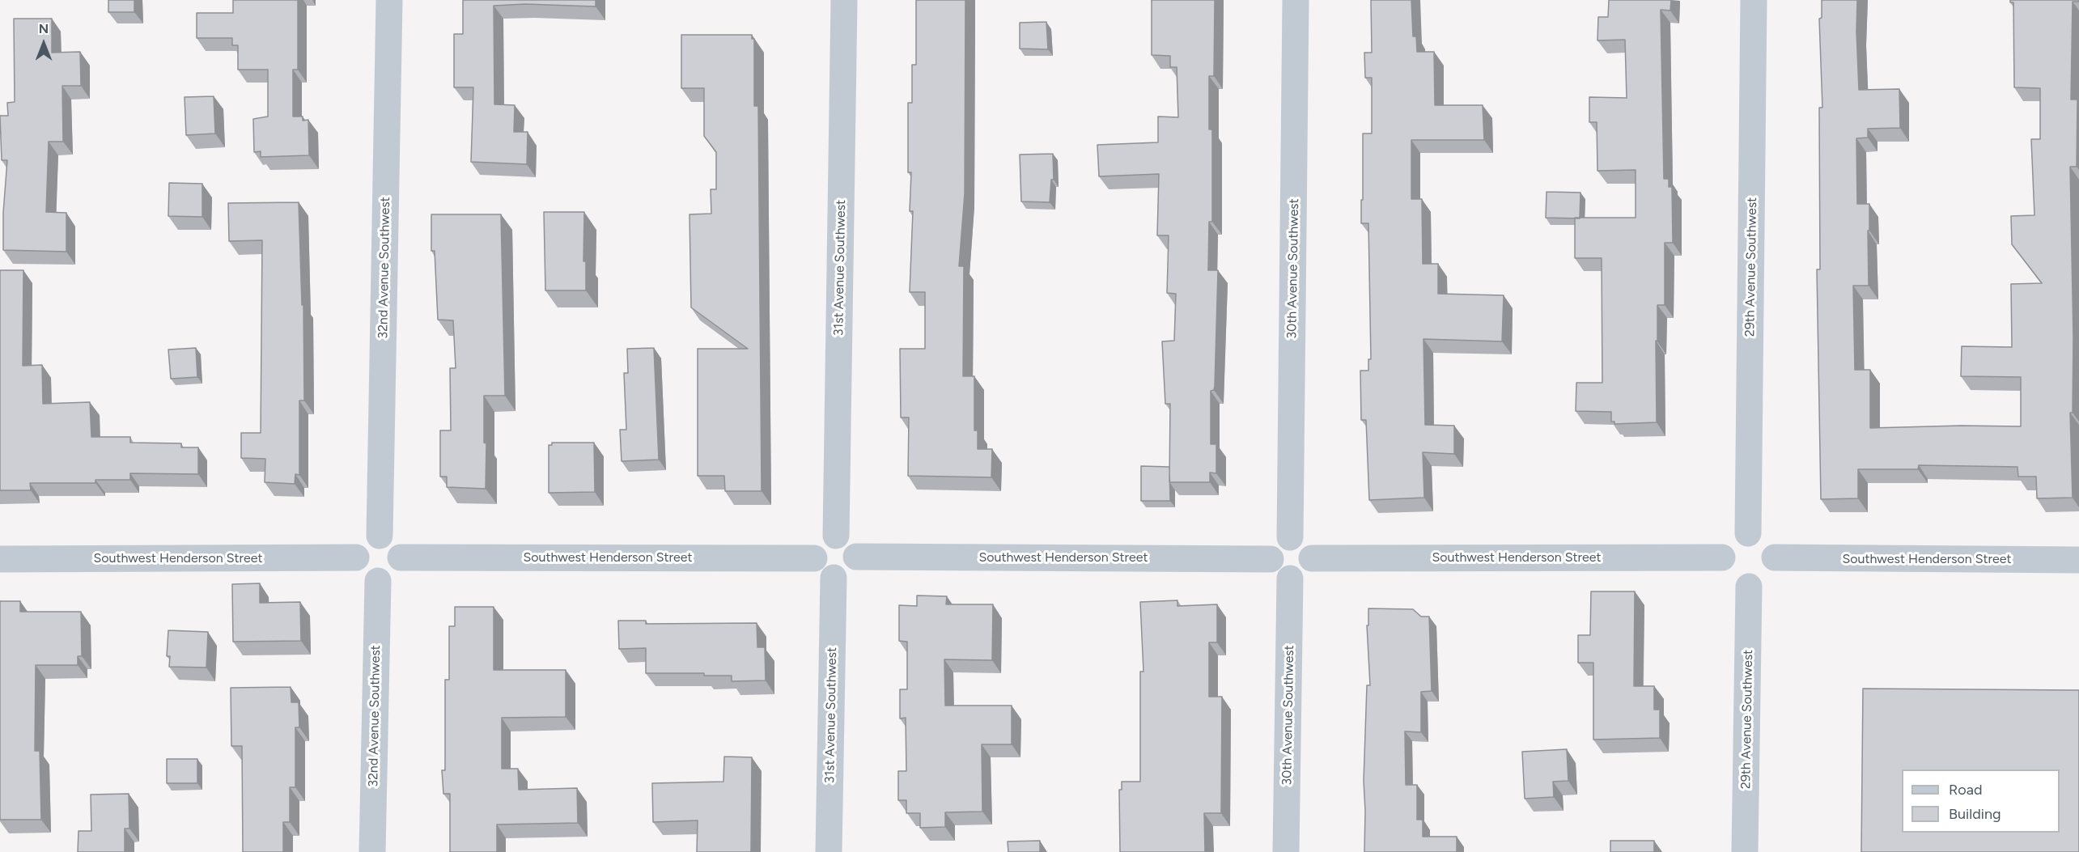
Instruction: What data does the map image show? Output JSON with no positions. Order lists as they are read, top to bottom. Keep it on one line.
{"streets":{"street":["29th Avenue Southwest","32nd Avenue Southwest","31st Avenue Southwest","30th Avenue Southwest","Southwest Henderson Street"]},"crossings":[["29th Avenue Southwest","Southwest Henderson Street"],["32nd Avenue Southwest","Southwest Henderson Street"],["31st Avenue Southwest","Southwest Henderson Street"],["30th Avenue Southwest","Southwest Henderson Street"]],"legend":["Road","Building"],"north":"top"}
